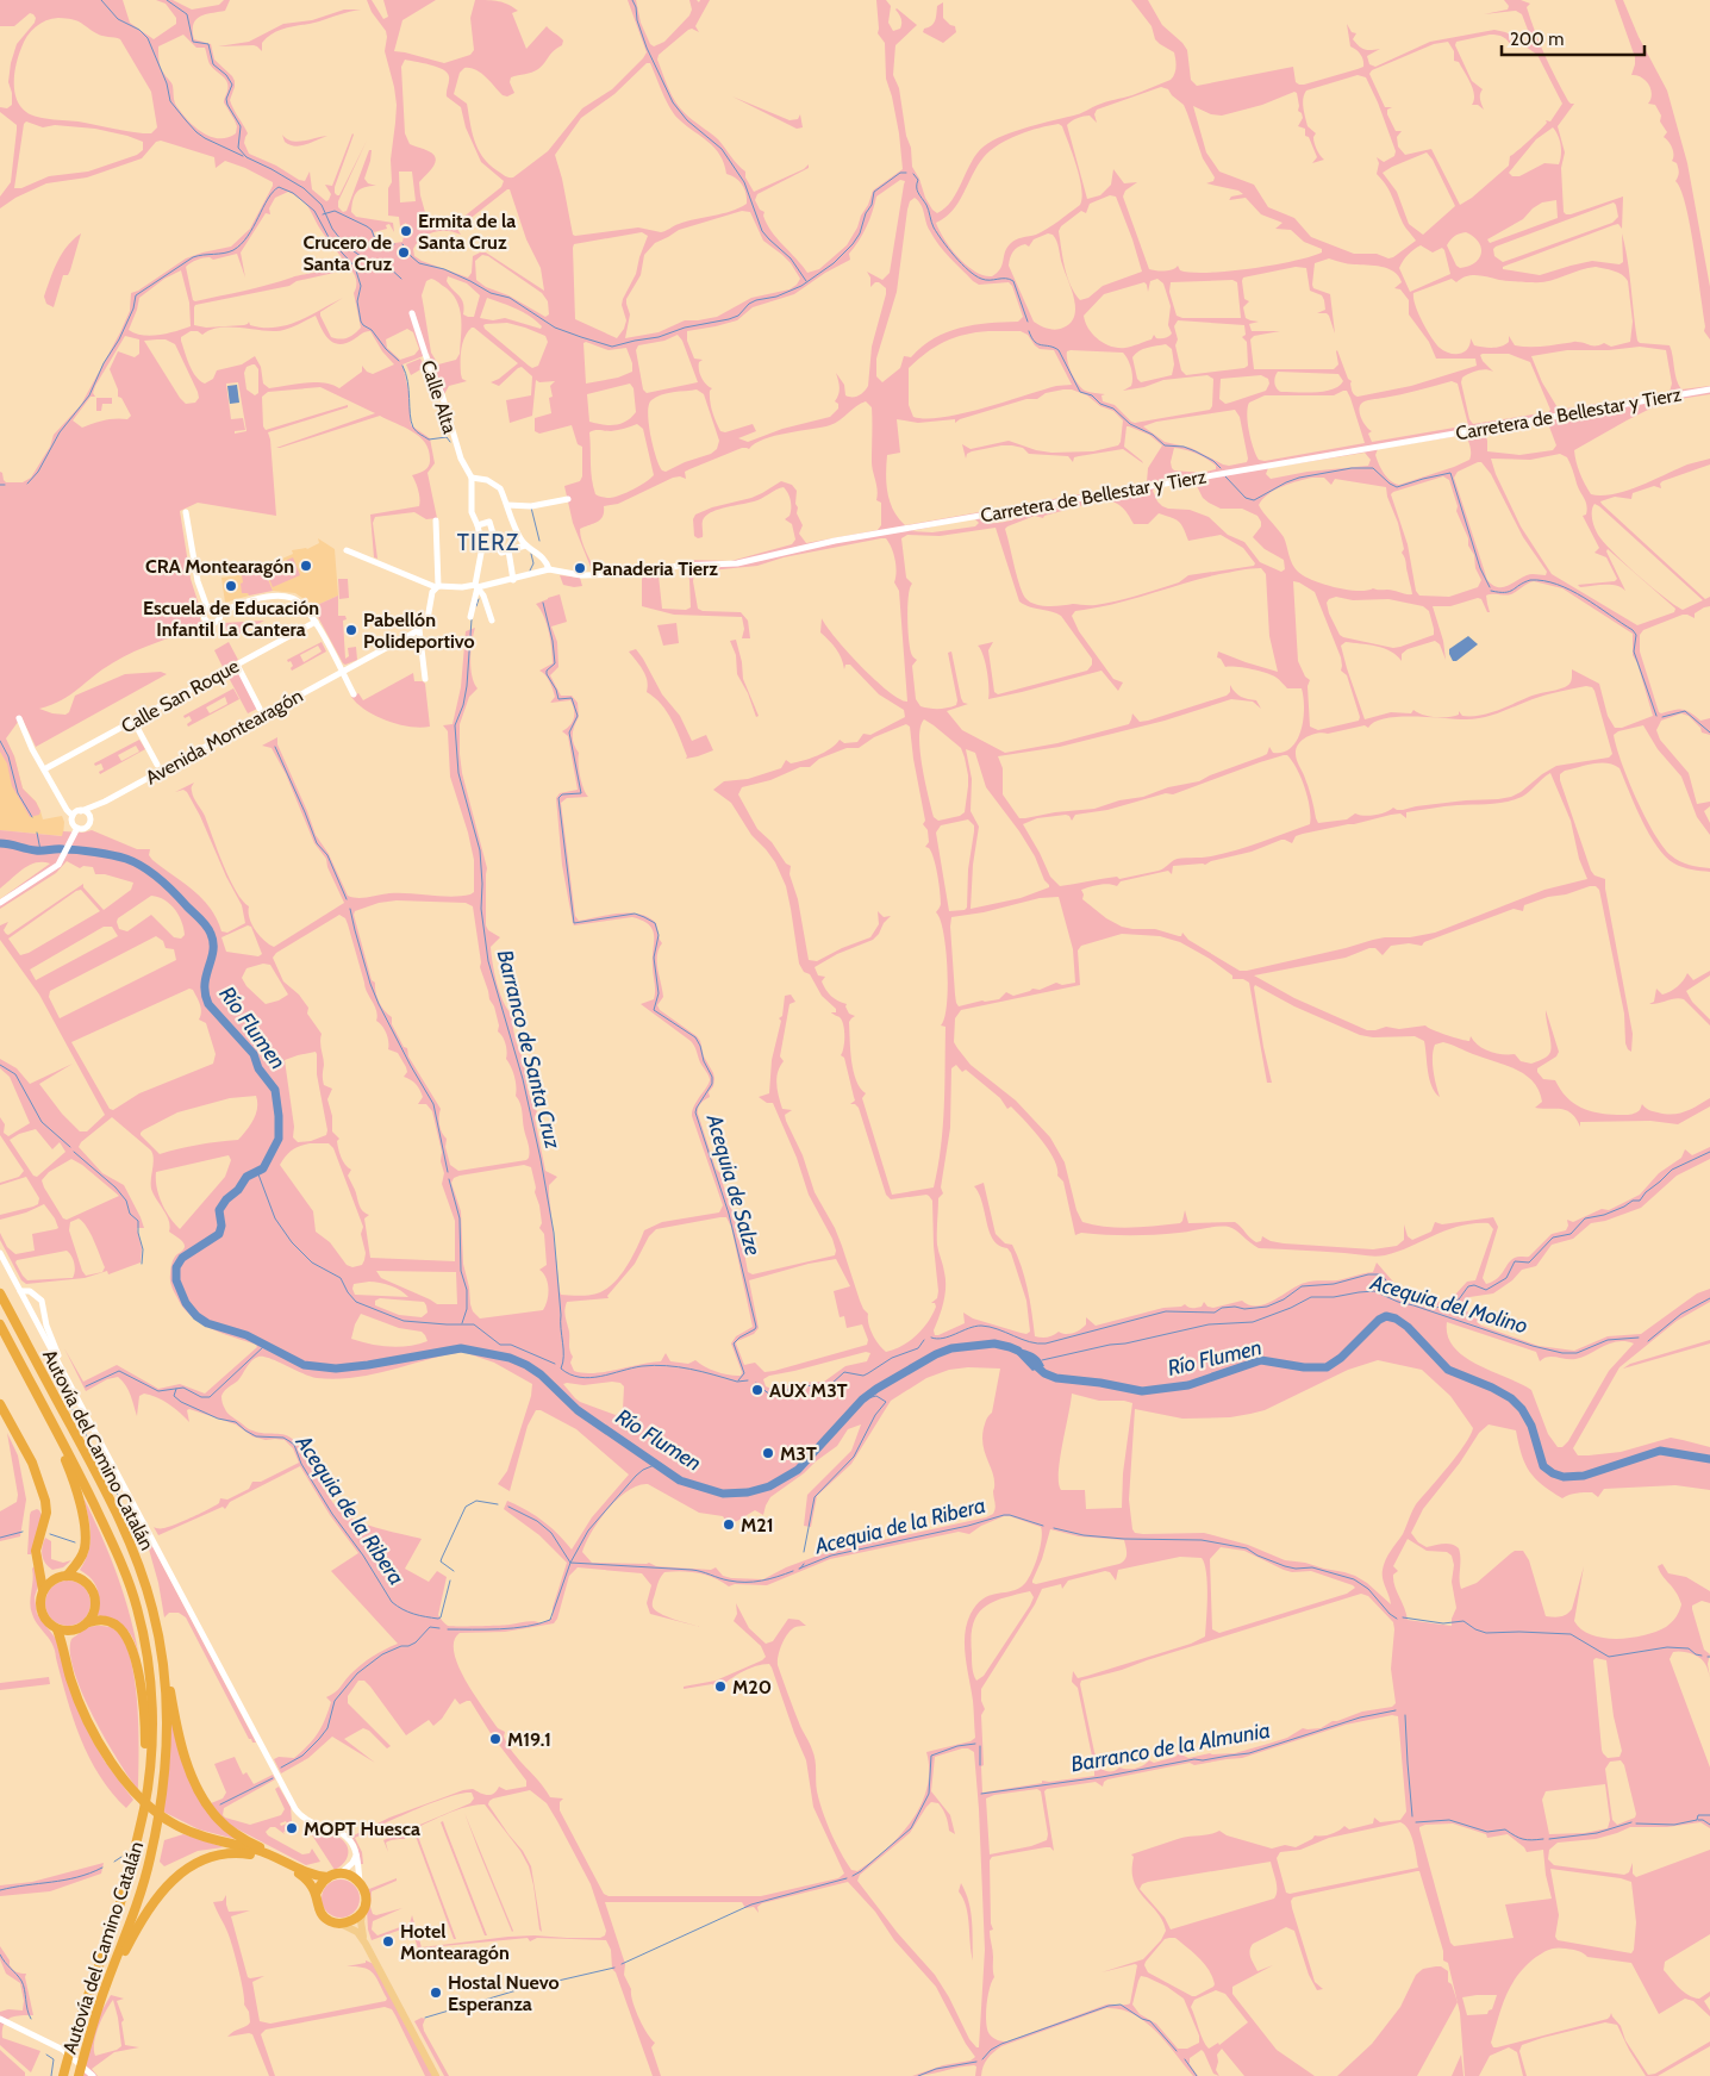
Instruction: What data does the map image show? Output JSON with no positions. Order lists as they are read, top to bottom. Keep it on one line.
{"streets":{"highway":["Autovía del Camino Catalán"],"street":["Calle Alta","Carretera de Bellestar y Tierz","Calle San Roque","Avenida Montearagón"]},"districts":["TIERZ"],"water":["Río Flumen","Barranco de Santa Cruz","Acequia de Salze","Acequia del Molino","Acequia de la Ribera","Barranco de la Almunia"],"places":["Ermita de la Santa Cruz","Crucero de Santa Cruz","CRA Montearagón","Panaderia Tierz","Escuela de Educación Infantil La Cantera","Pabellón Polideportivo","AUX M3T","M3T","M21","M20","M19.1","MOPT Huesca","Hotel Montearagón","Hostal Nuevo Esperanza"],"scale_bar":"200 m"}
